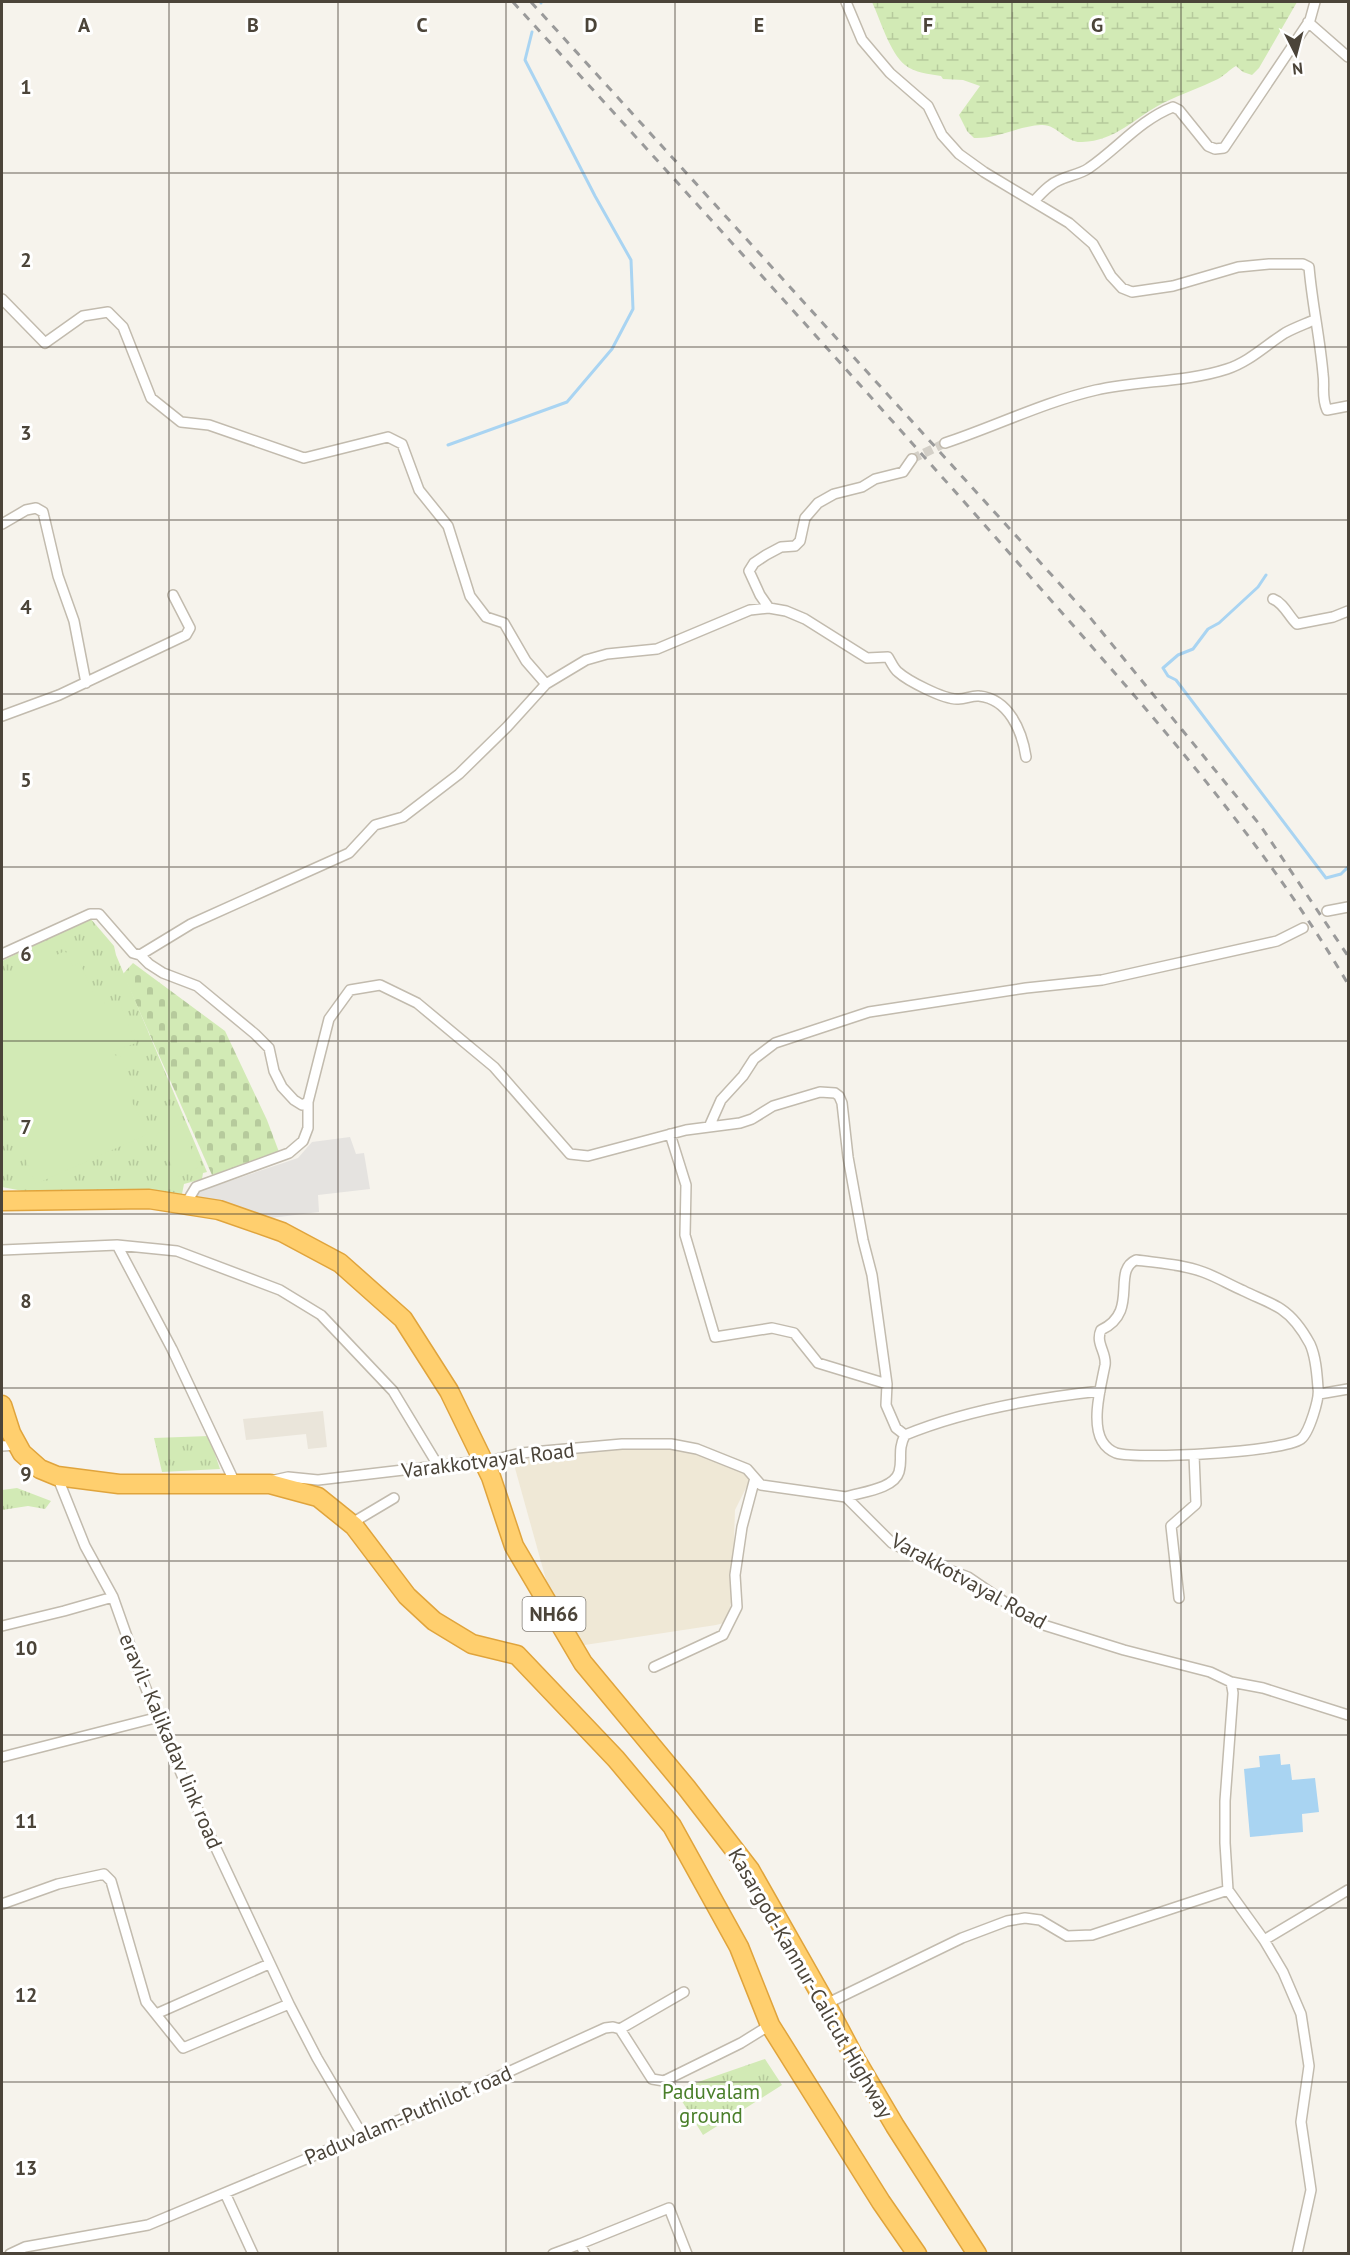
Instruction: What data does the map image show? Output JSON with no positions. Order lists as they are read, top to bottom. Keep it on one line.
{"streets":{"highway":["NH66","Kasargod-Kannur-Calicut Highway"],"street":["Varakkotvayal Road","eravil- Kalikadav link road","Paduvalam-Puthilot road"]},"crossings":[["Varakkotvayal Road","Kasargod-Kannur-Calicut Highway"],["eravil- Kalikadav link road","Kasargod-Kannur-Calicut Highway"],["eravil- Kalikadav link road","Paduvalam-Puthilot road"]],"parks":["Paduvalam ground"],"north":"bottom","grid":{"columns":["A","B","C","D","E","F","G"],"rows":["1","2","3","4","5","6","7","8","9","10","11","12","13"]}}
